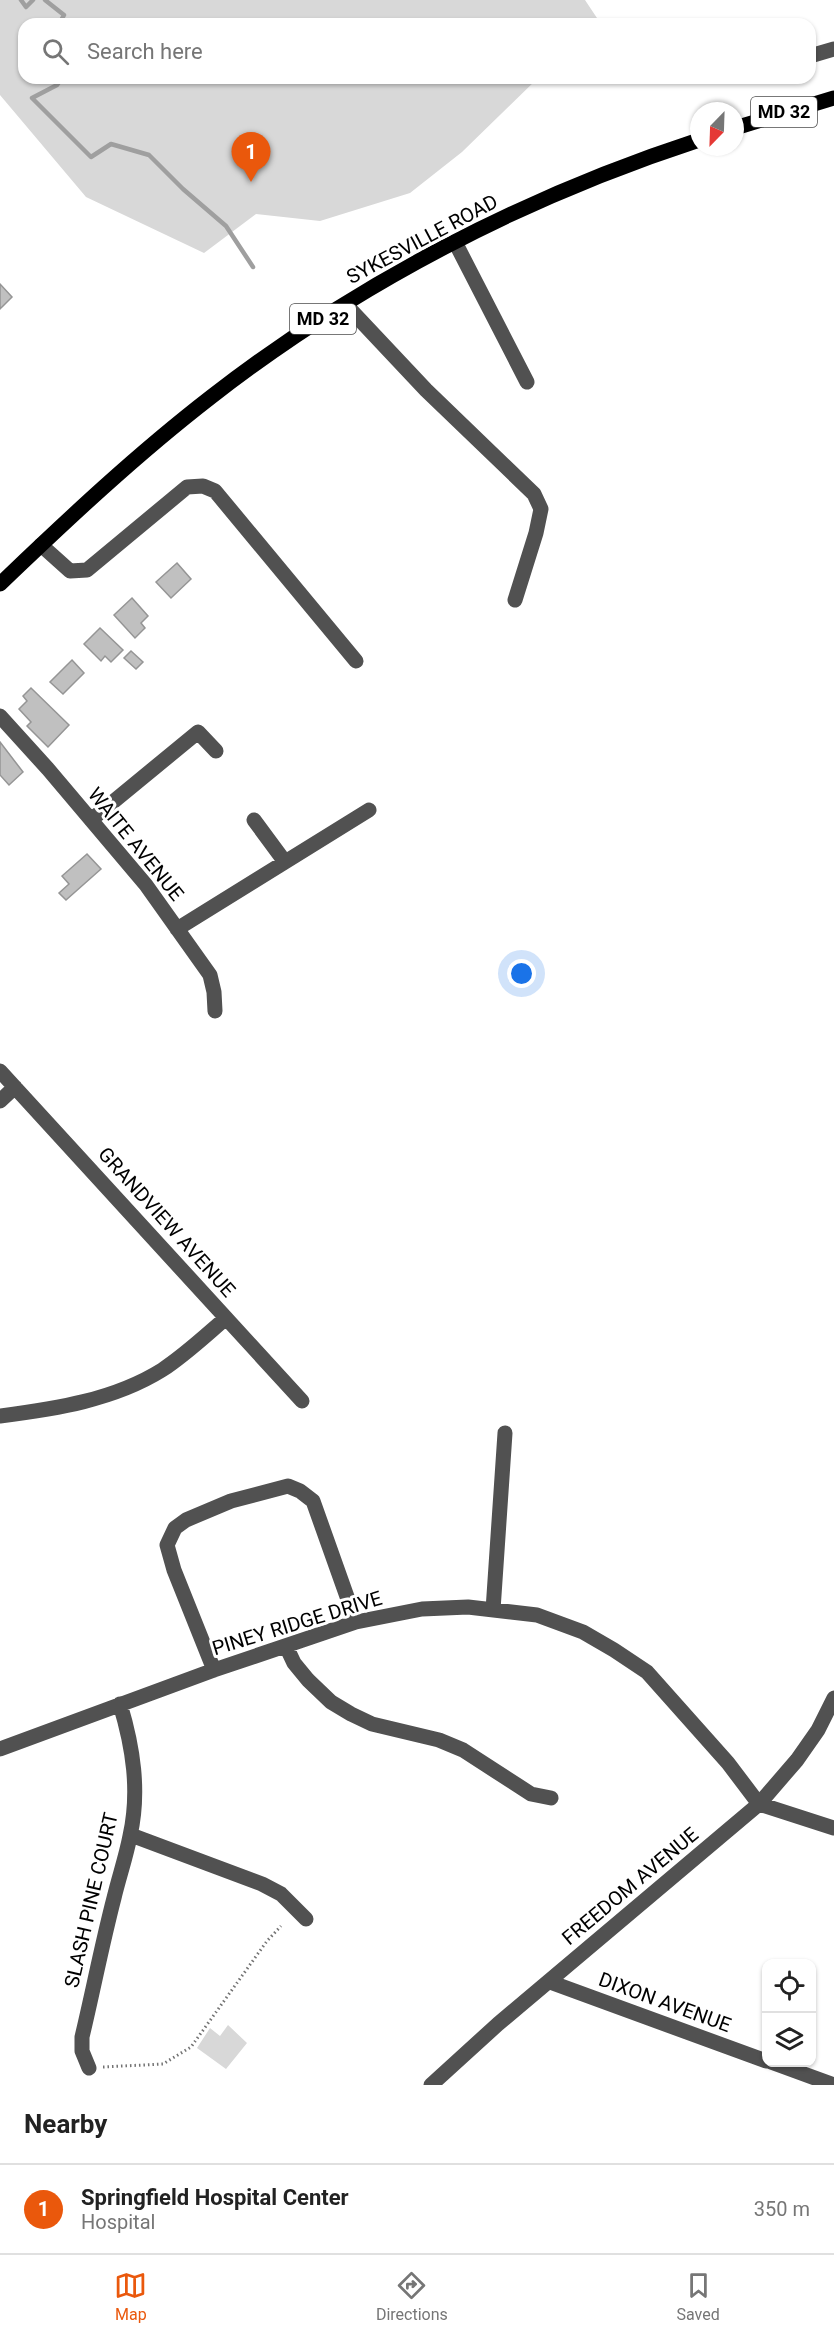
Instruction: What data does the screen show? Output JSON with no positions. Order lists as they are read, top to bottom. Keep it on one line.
{"streets":{"main road":["MD 32","SYKESVILLE ROAD"],"street":["WAITE AVENUE","GRANDVIEW AVENUE","PINEY RIDGE DRIVE","FREEDOM AVENUE","SLASH PINE COURT","DIXON AVENUE"]},"crossings":[["PINEY RIDGE DRIVE","FREEDOM AVENUE"],["PINEY RIDGE DRIVE","SLASH PINE COURT"],["FREEDOM AVENUE","DIXON AVENUE"]],"north":"bottom left","page":{"search":"Search here","pins":"1","heading":"Nearby","list":[{"mark":"1","name":"Springfield Hospital Center","note":"Hospital","value":"350 m"}],"nav":["Map","Directions","Saved"]}}
